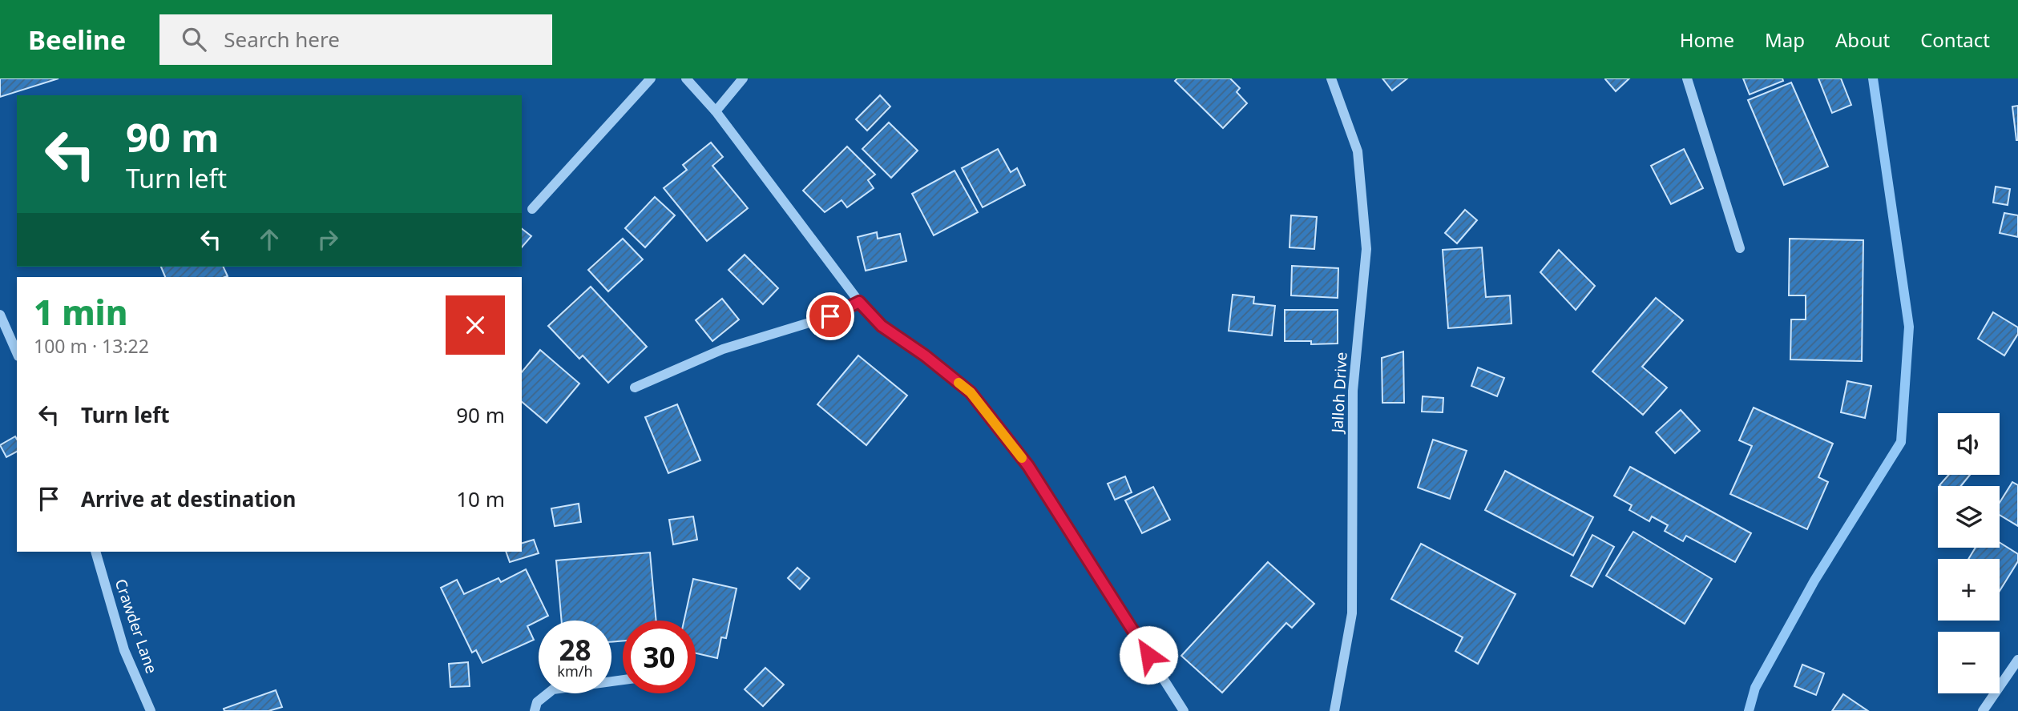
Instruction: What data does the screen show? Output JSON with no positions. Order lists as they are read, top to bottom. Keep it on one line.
{"streets":{"street":["Jalloh Drive","Crawder Lane"]},"page":{"header":"Beeline","search":"Search here","nav":["Home","Map","About","Contact"],"turn":["90 m","Turn left"],"heading":["1 min","100 m · 13:22"],"list":[{"name":"Turn left","value":"90 m"},{"name":"Arrive at destination","value":"10 m"}],"map_buttons":["+","−"],"speed":"28 km/h","limit":"30"}}
